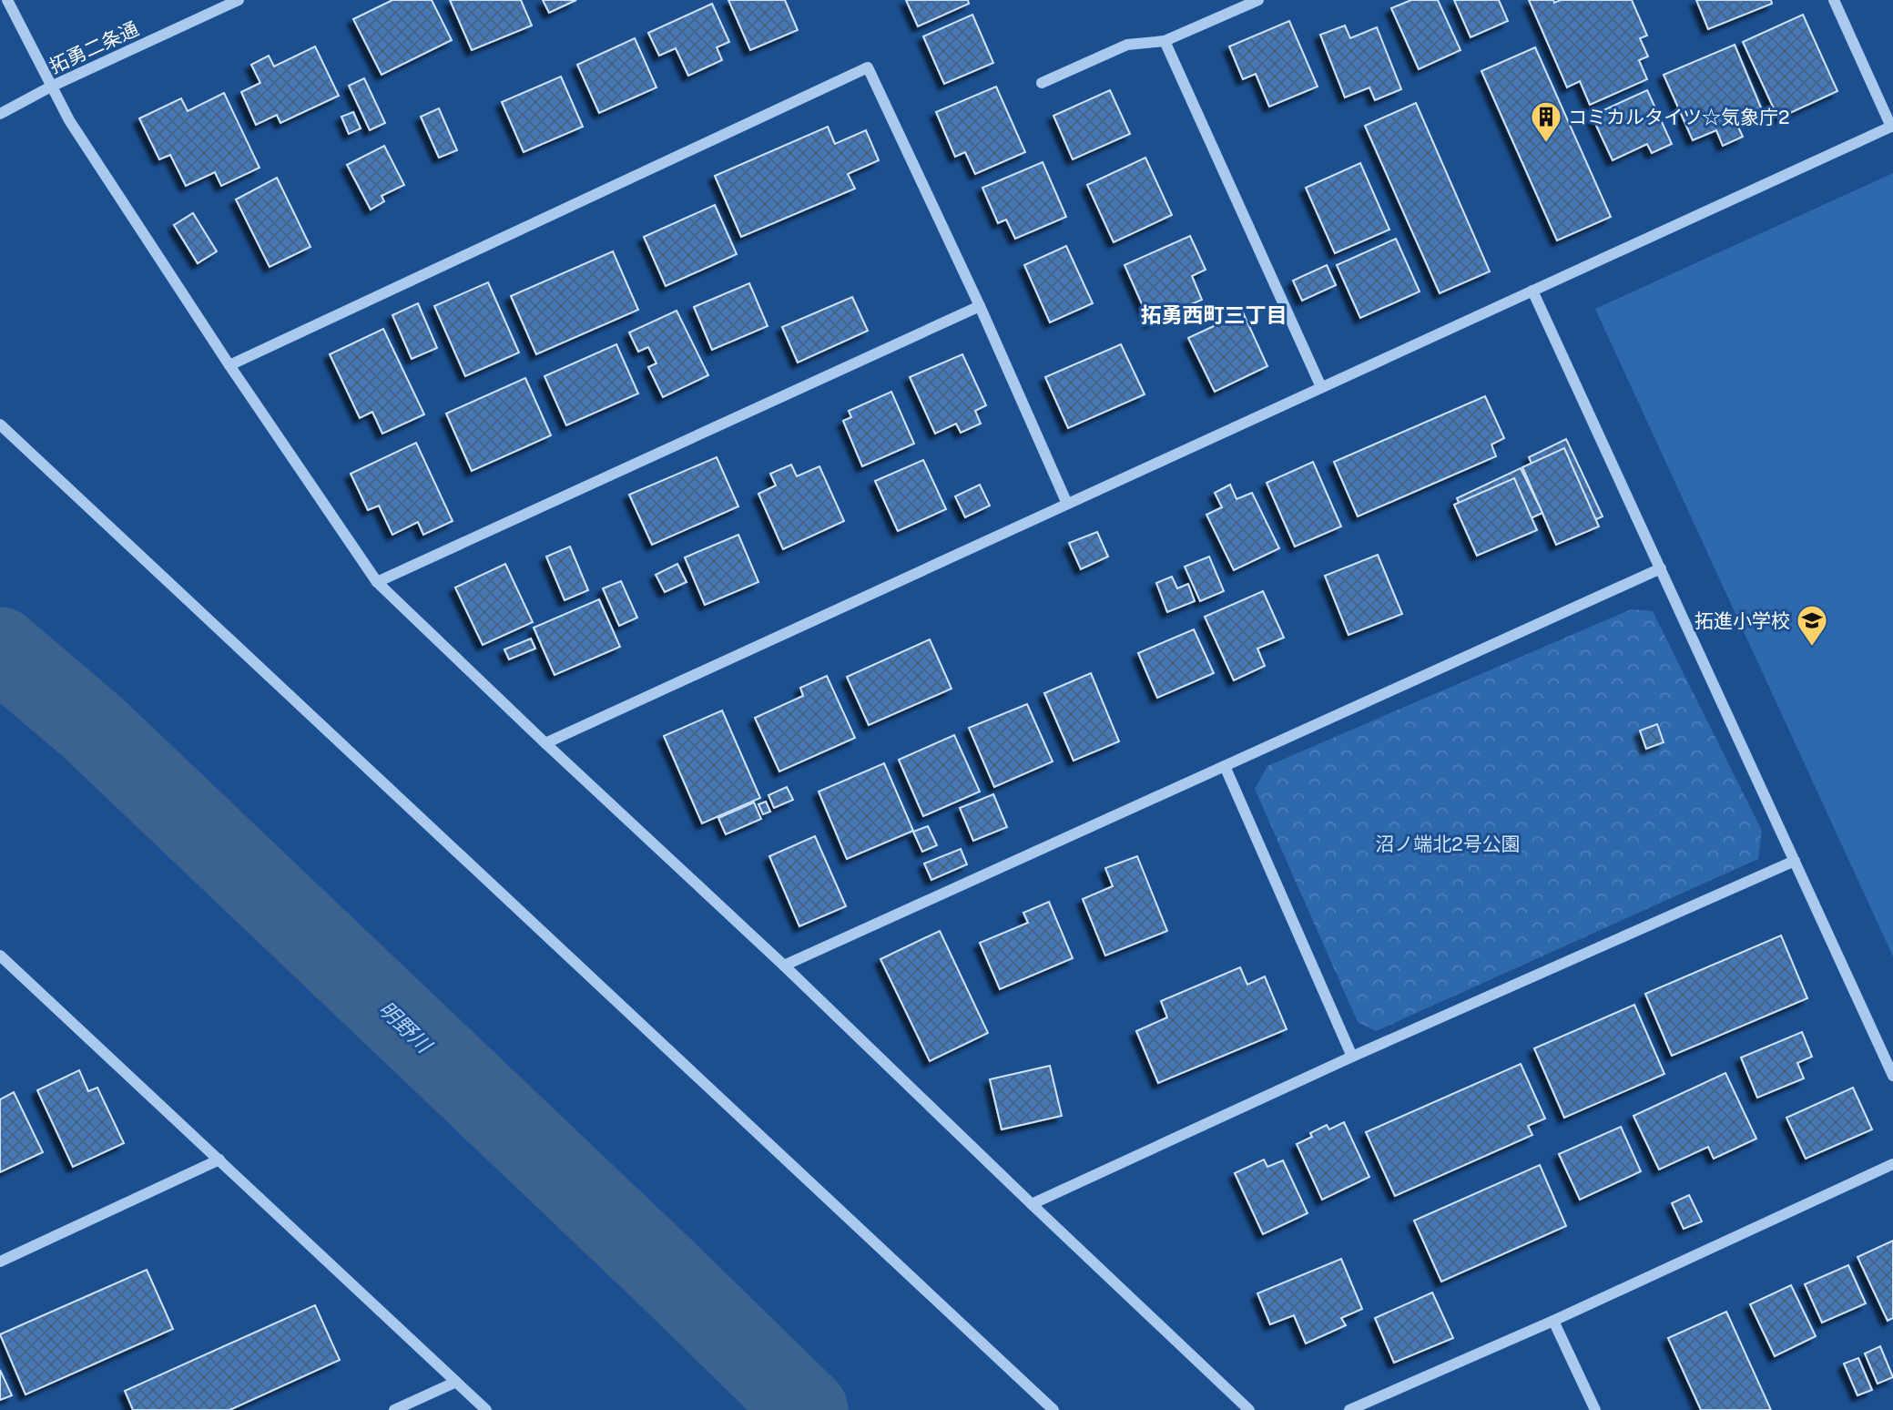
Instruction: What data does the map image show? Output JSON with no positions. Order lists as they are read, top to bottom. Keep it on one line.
{"streets":{"street":["拓勇二条通"]},"districts":["拓勇西町三丁目"],"water":["明野川"],"parks":["沼ノ端北2号公園"],"places":{"building":["コミカルタイツ☆気象庁2"],"school or university":["拓進小学校"]}}
